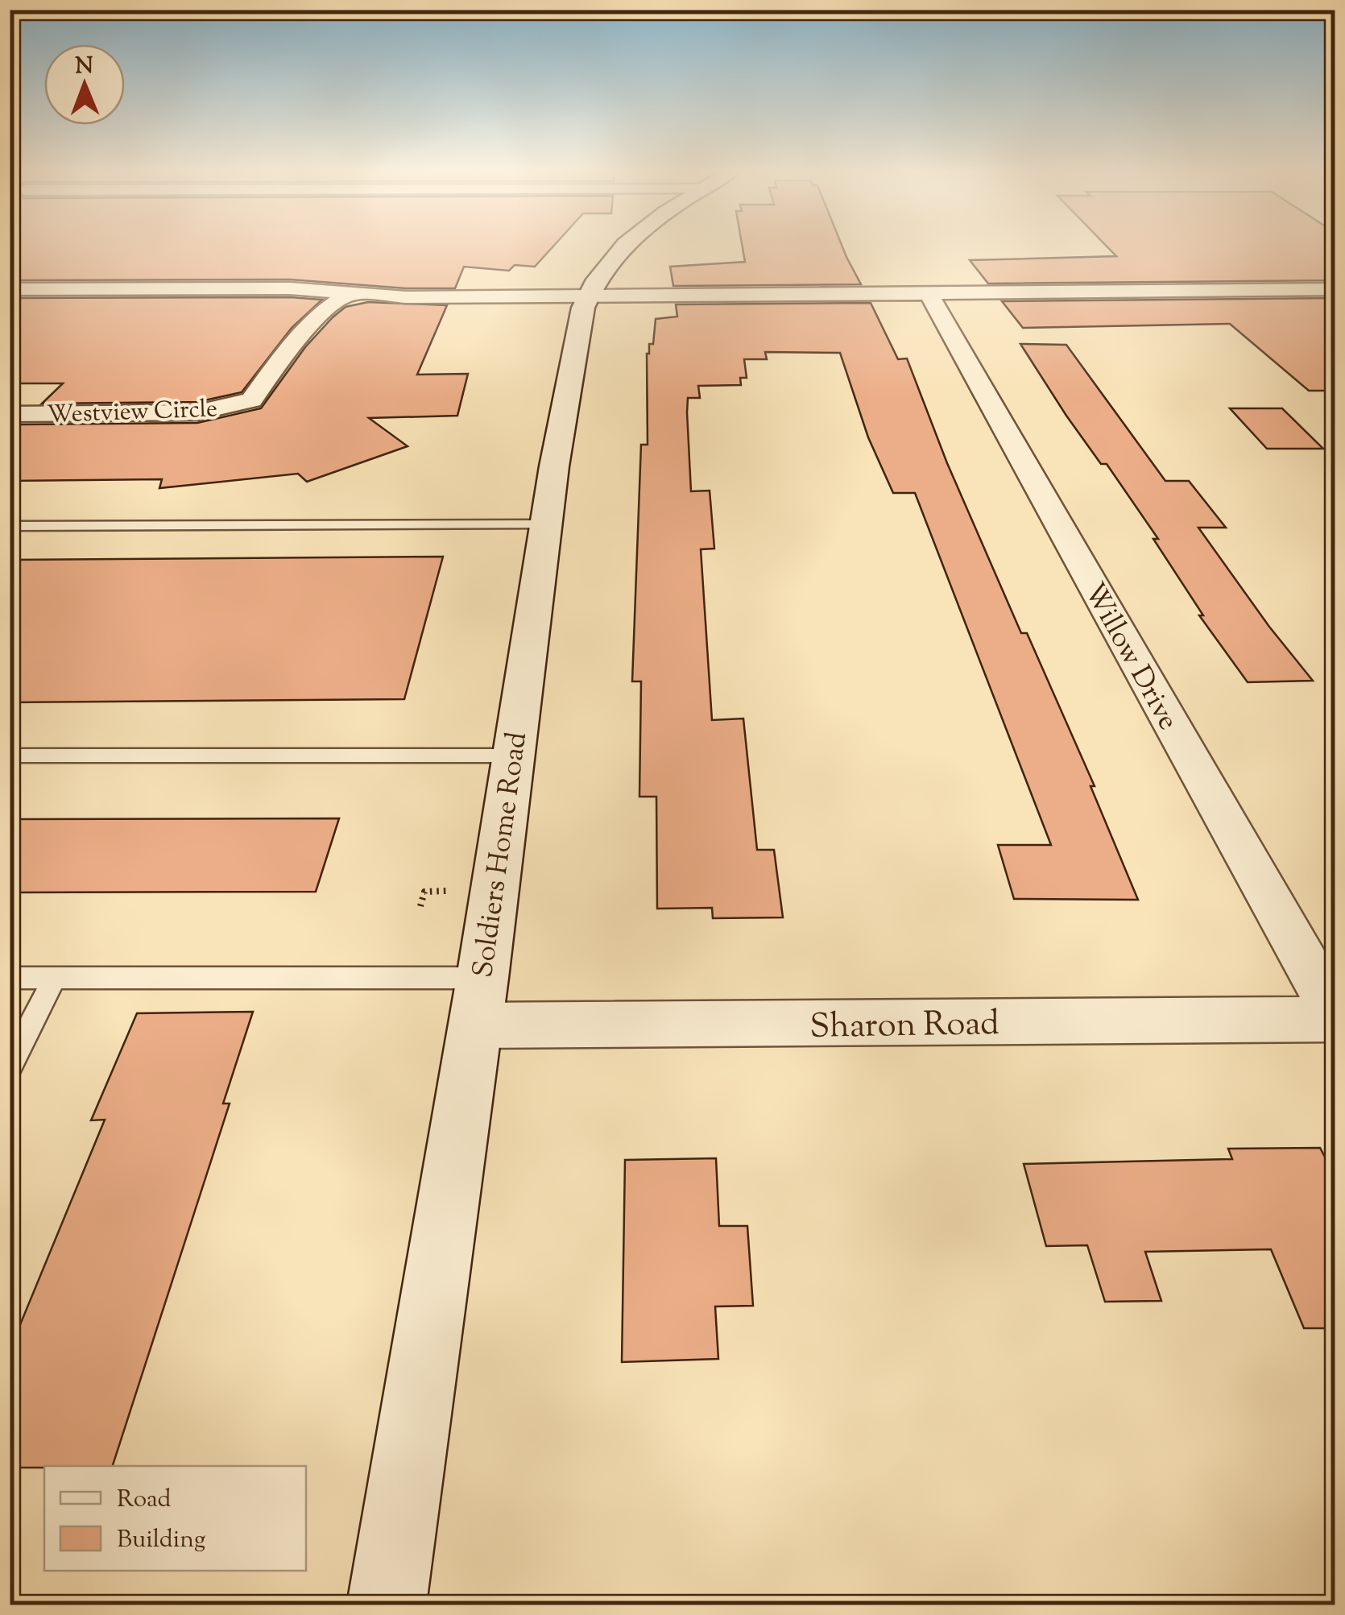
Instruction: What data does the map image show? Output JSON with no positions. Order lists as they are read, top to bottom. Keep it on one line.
{"streets":{"street":["Westview Circle","Willow Drive","Soldiers Home Road","Sharon Road"]},"crossings":[["Willow Drive","Sharon Road"],["Soldiers Home Road","Sharon Road"]],"legend":["Road","Building"],"north":"top"}
